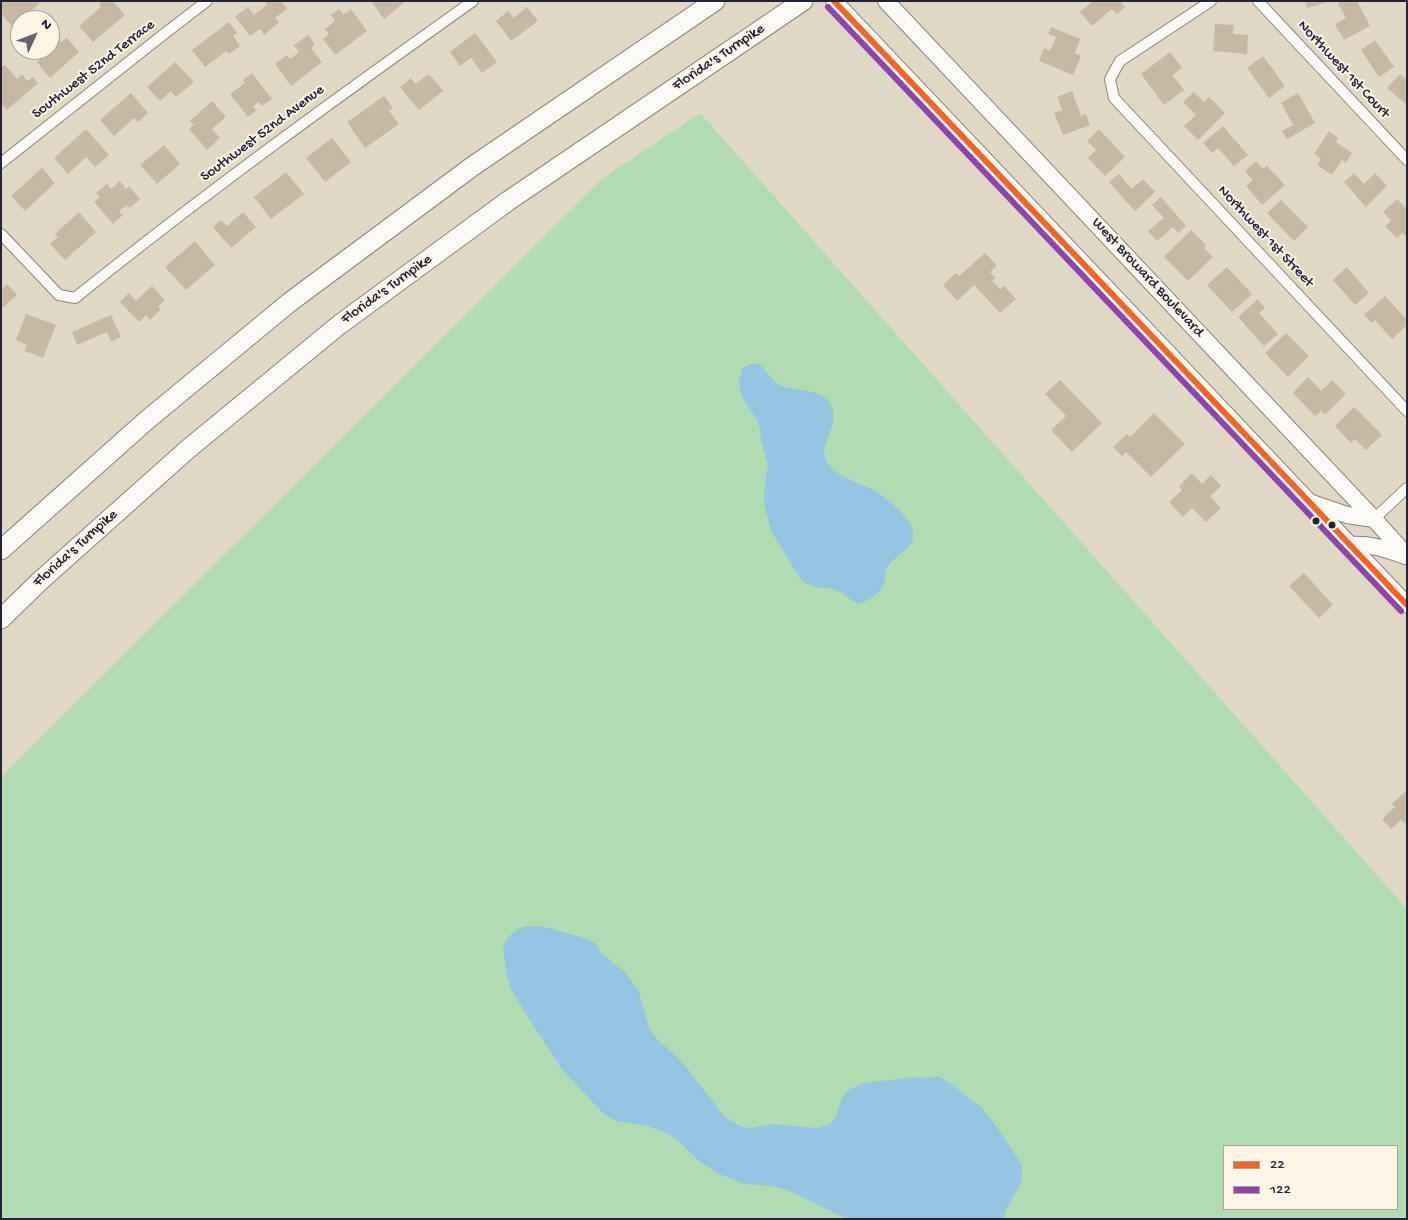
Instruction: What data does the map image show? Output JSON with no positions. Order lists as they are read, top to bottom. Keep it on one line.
{"streets":{"highway":["Florida's Turnpike"],"main road":["West Broward Boulevard"],"street":["Southwest 52nd Terrace","Northwest 1st Court","Southwest 52nd Avenue","Northwest 1st Street"]},"lines":["transit line 22","transit line 122"],"legend":["22","122"],"north":"top right"}
